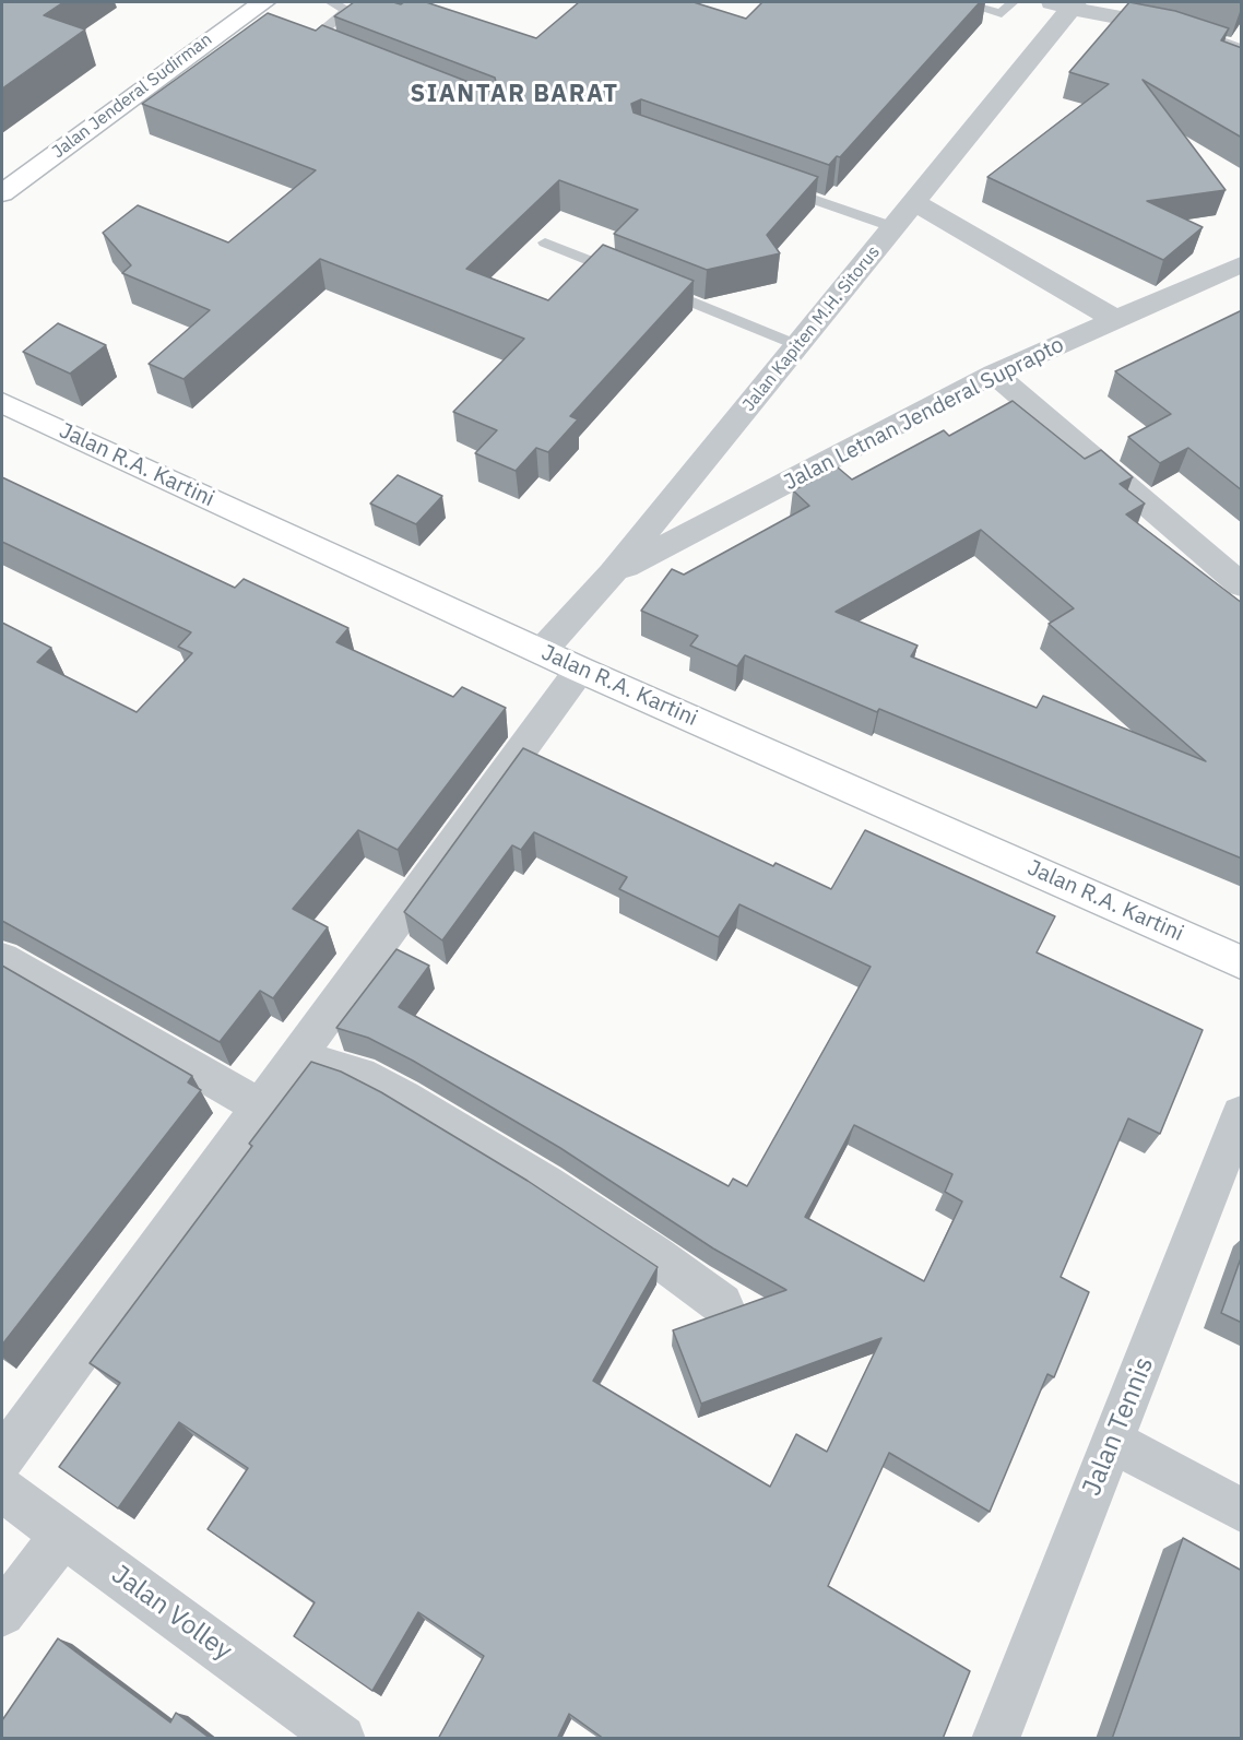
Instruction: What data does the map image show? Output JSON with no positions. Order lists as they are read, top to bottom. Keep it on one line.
{"streets":{"street":["Jalan Jenderal Sudirman","Jalan Kapiten M.H. Sitorus","Jalan Letnan Jenderal Suprapto","Jalan R.A. Kartini","Jalan Tennis","Jalan Volley"]},"crossings":[["Jalan Kapiten M.H. Sitorus","Jalan Letnan Jenderal Suprapto"],["Jalan Kapiten M.H. Sitorus","Jalan R.A. Kartini"]],"districts":["SIANTAR BARAT"]}
